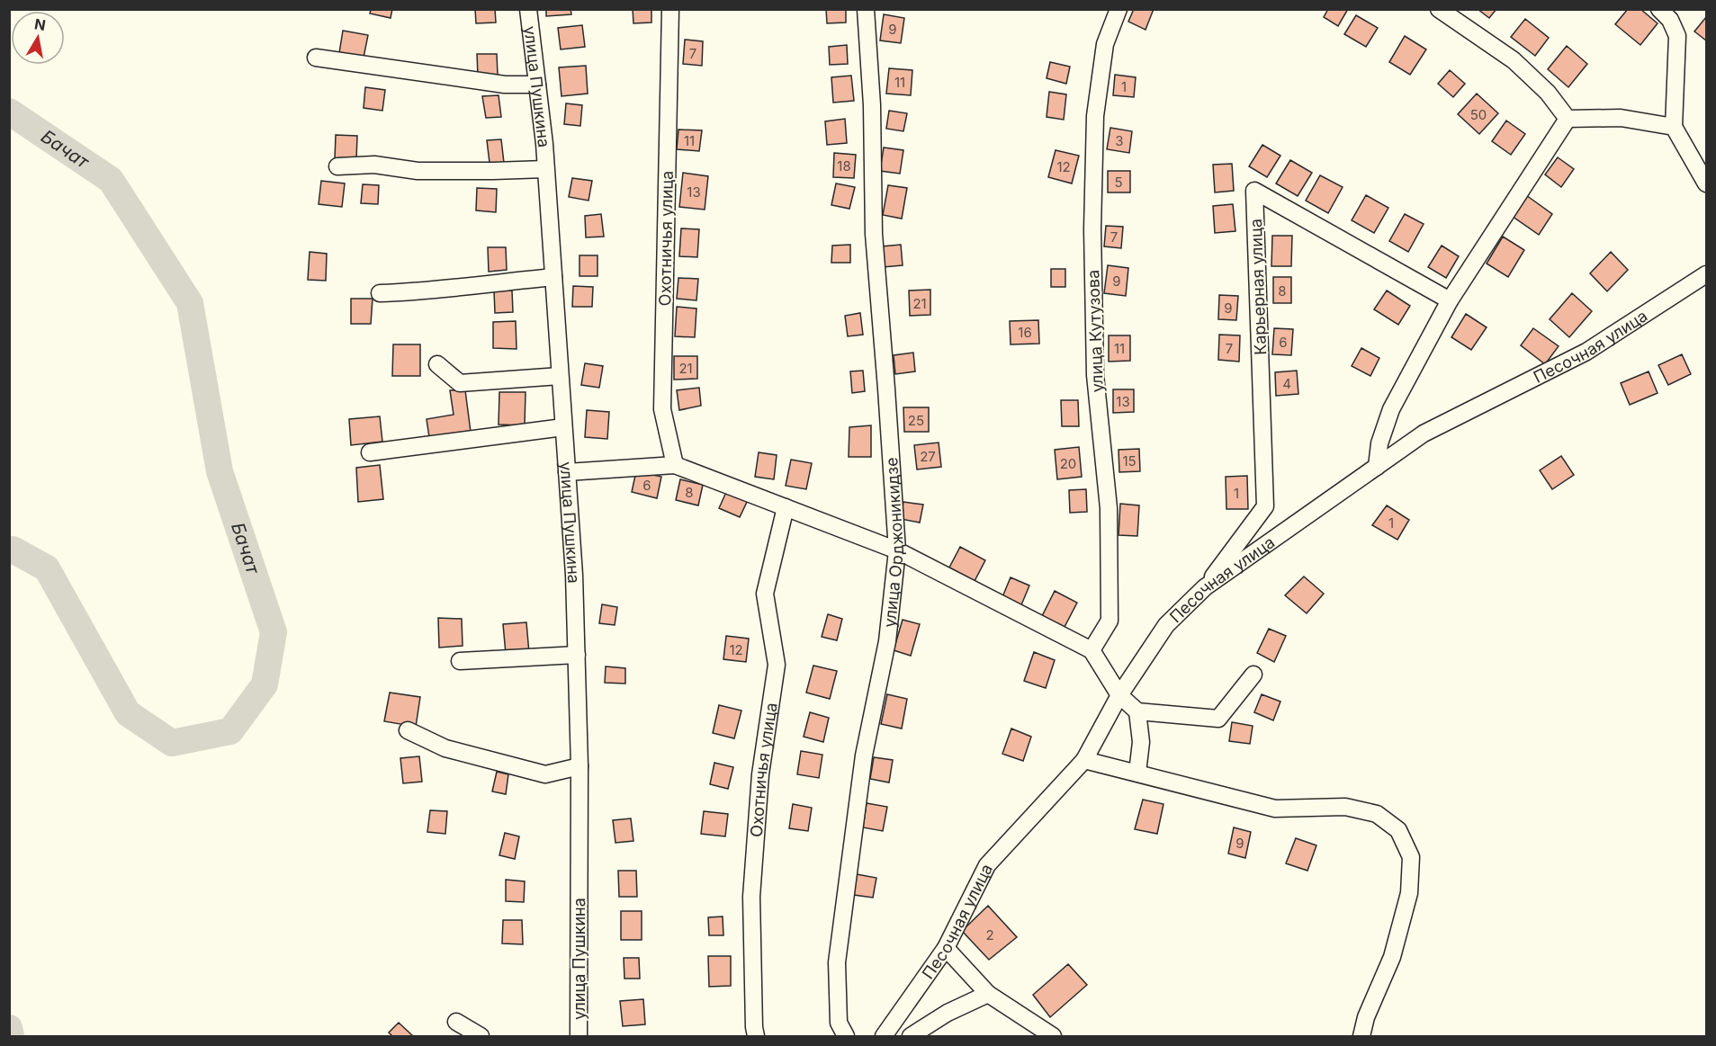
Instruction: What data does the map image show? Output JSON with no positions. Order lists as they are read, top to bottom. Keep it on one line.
{"streets":{"street":["улица Пушкина","Охотничья улица","Карьерная улица","улица Кутузова","Песочная улица","улица Орджоникидзе"]},"crossings":[["Карьерная улица","Песочная улица"]],"water":["Бачат"],"house_numbers":["9","7","11","1","50","11","3","18","12","5","13","7","9","8","21","9","16","6","11","7","21","4","13","25","27","15","20","6","8","1","1","12","9","2"],"north":"top"}
